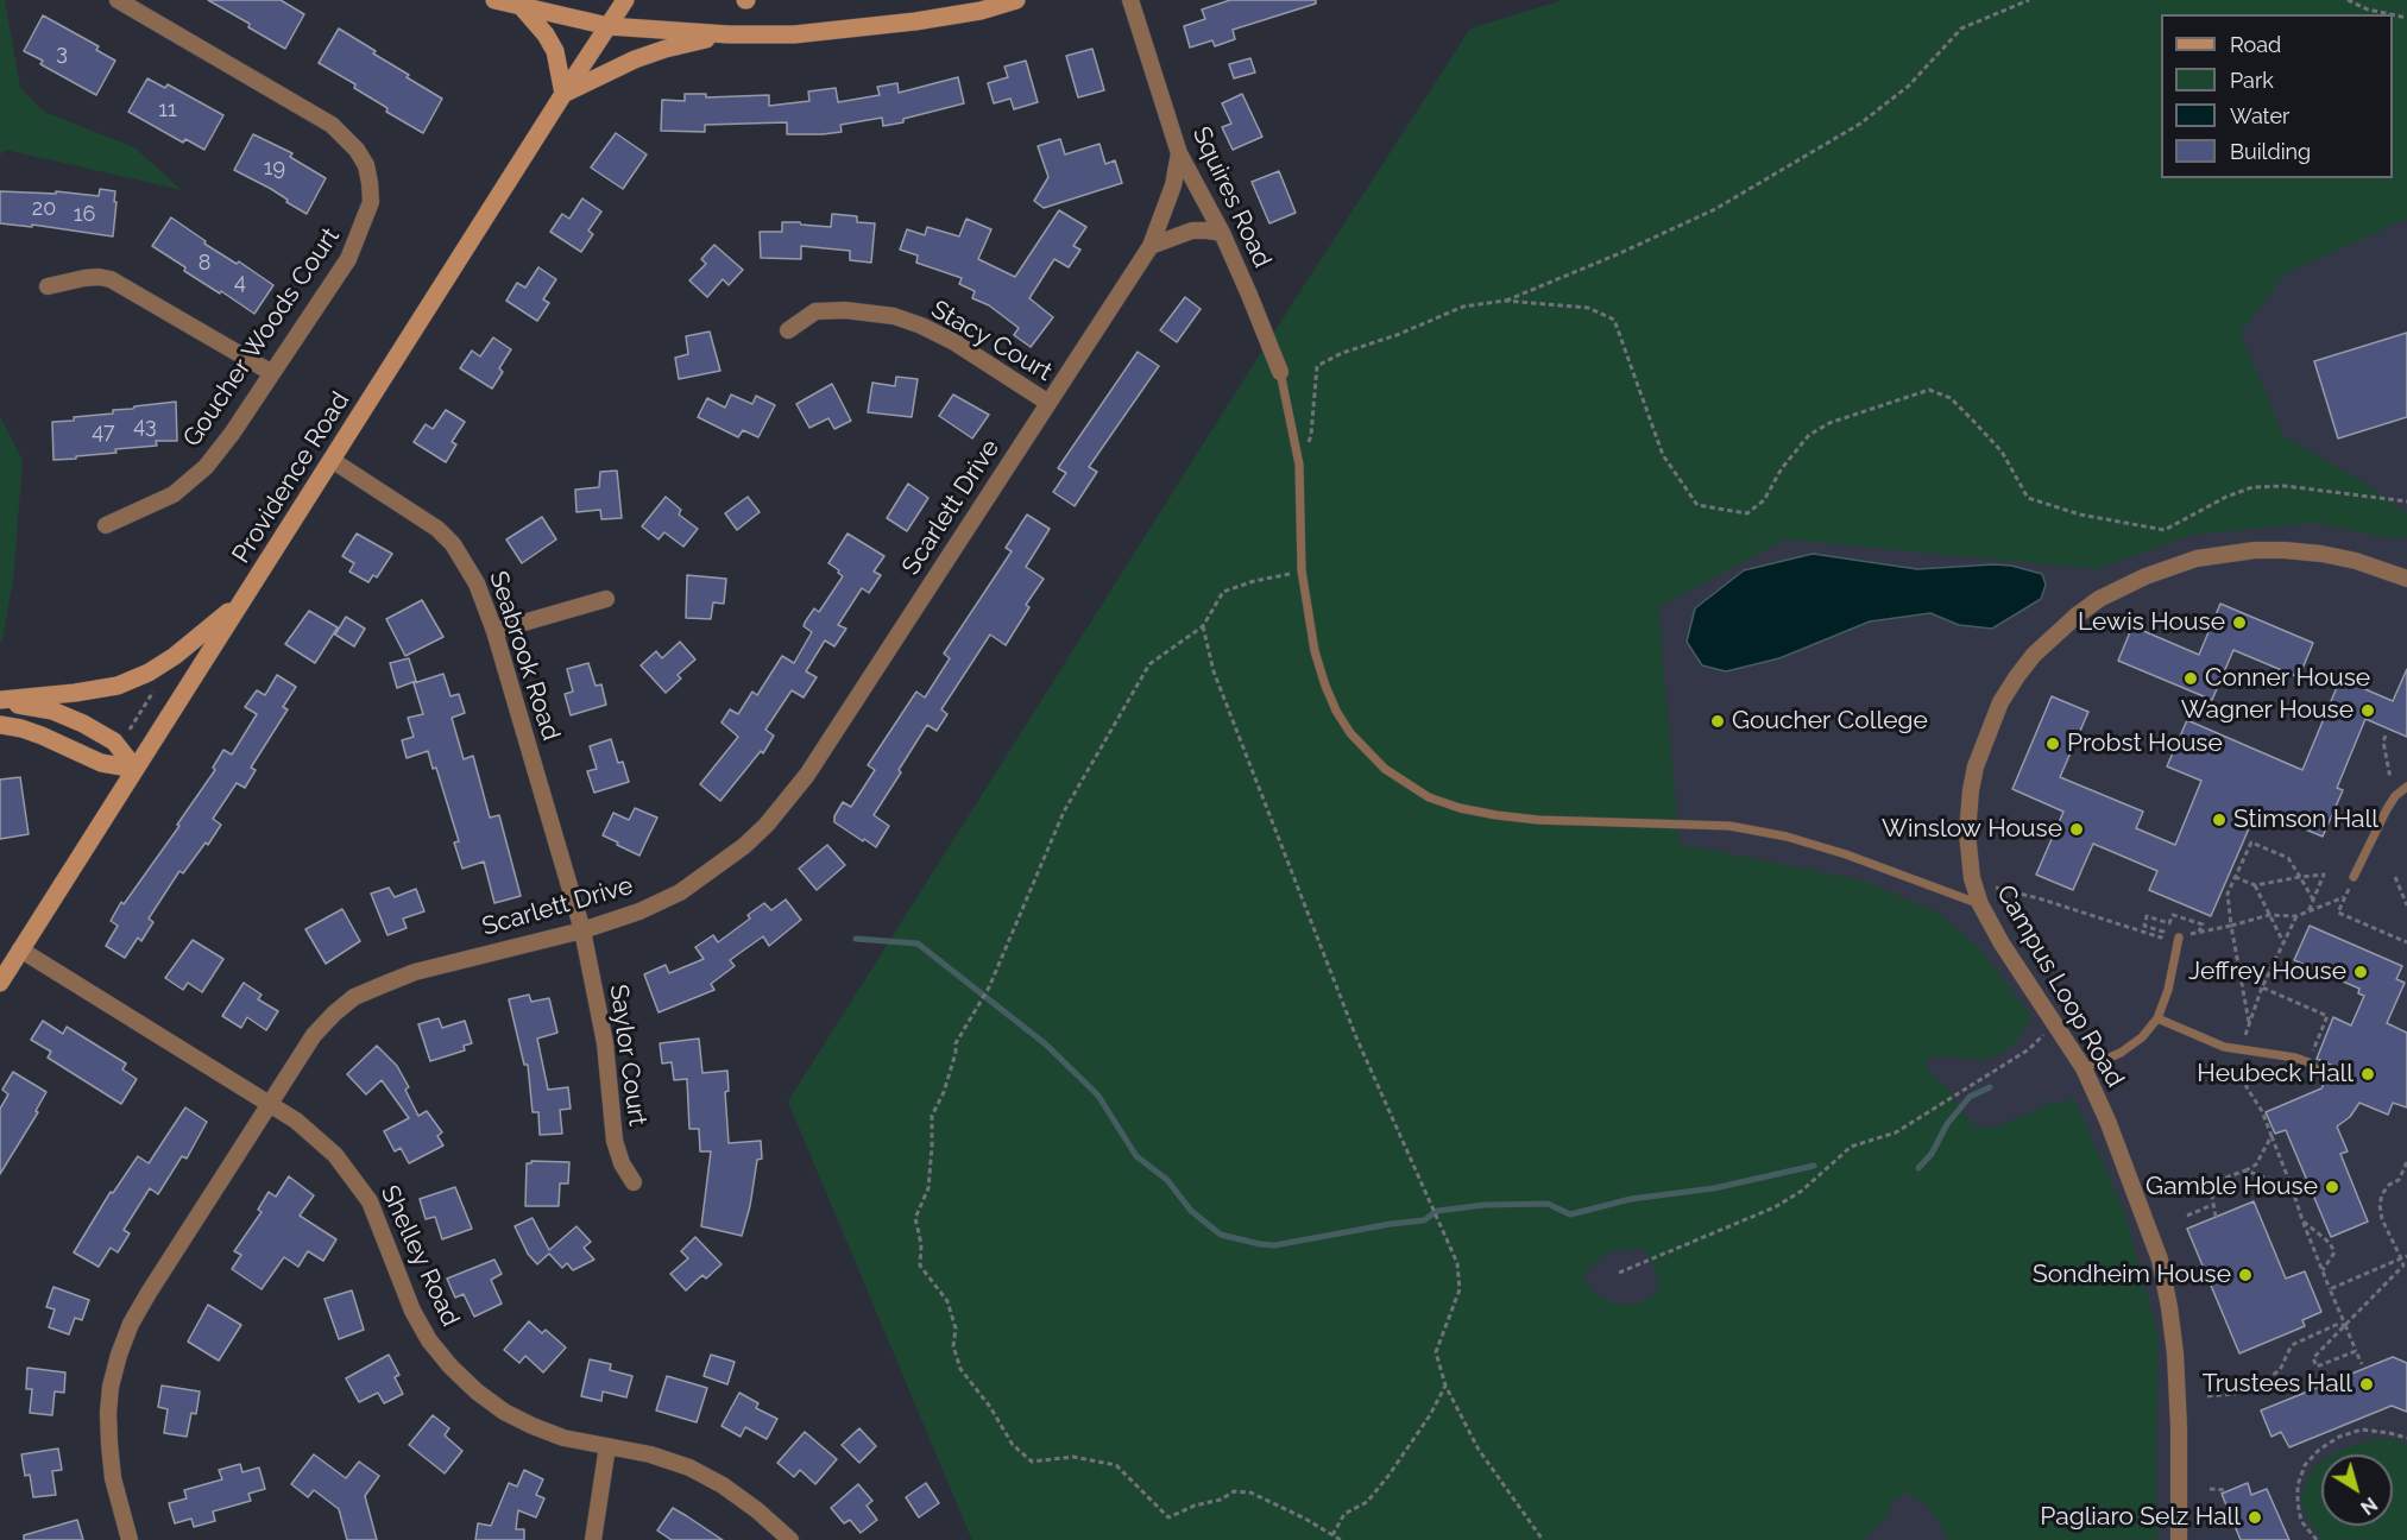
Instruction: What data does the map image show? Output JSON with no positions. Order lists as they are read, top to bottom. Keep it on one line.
{"streets":{"street":["Squires Road","Goucher Woods Court","Stacy Court","Providence Road","Scarlett Drive","Seabrook Road","Campus Loop Road","Saylor Court","Shelley Road"]},"crossings":[["Squires Road","Scarlett Drive"],["Stacy Court","Scarlett Drive"],["Providence Road","Seabrook Road"],["Providence Road","Shelley Road"],["Scarlett Drive","Seabrook Road"],["Scarlett Drive","Saylor Court"],["Scarlett Drive","Shelley Road"],["Seabrook Road","Saylor Court"]],"places":["Lewis House","Conner House","Wagner House","Goucher College","Probst House","Stimson Hall","Winslow House","Jeffrey House","Heubeck Hall","Gamble House","Sondheim House","Trustees Hall","Pagliaro Selz Hall"],"house_numbers":["3","11","19","20","16","8","4","43","47"],"legend":["Road","Park","Water","Building"],"north":"bottom right"}
